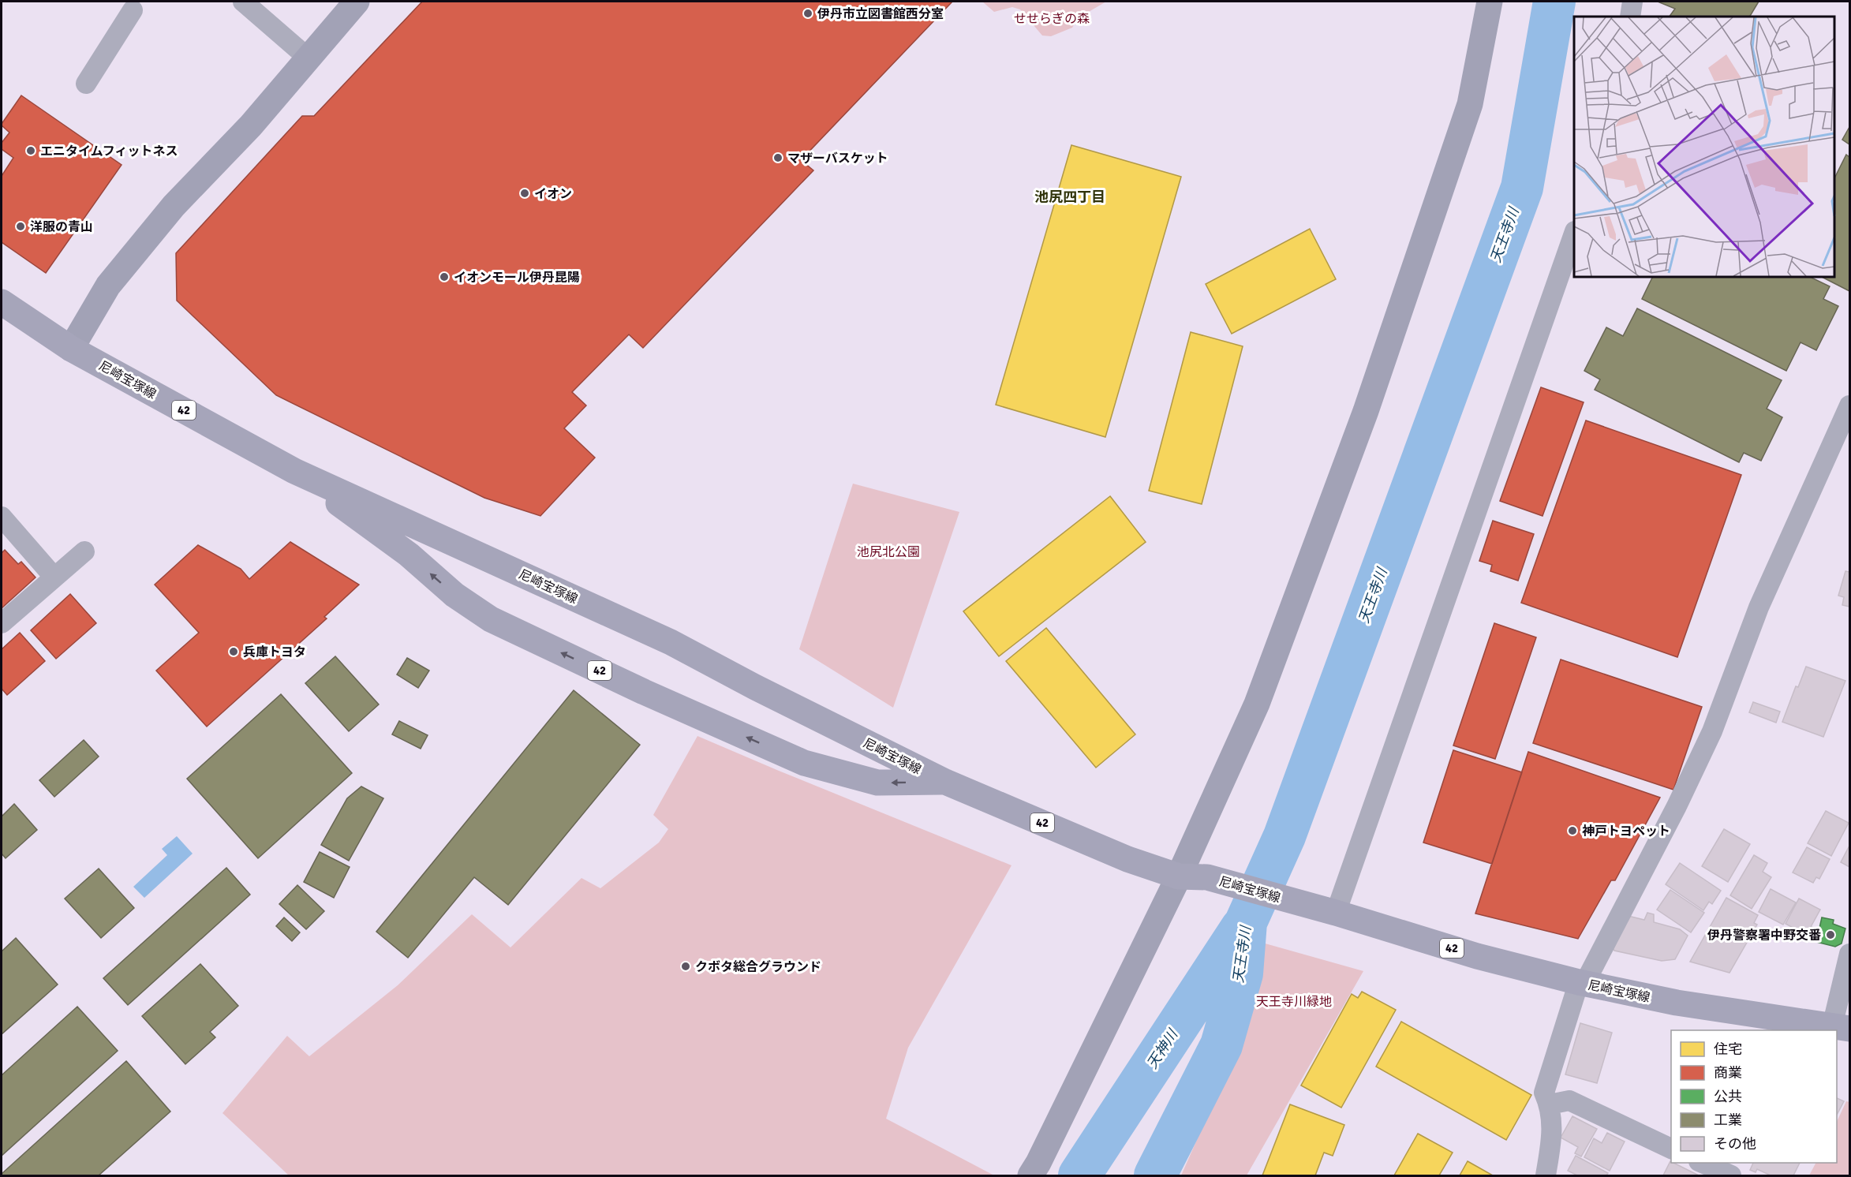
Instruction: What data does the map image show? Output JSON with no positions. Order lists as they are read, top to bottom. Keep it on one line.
{"streets":{"main road":["尼崎宝塚線","42"]},"crossings":[["尼崎宝塚線","42"]],"districts":["池尻四丁目"],"water":["天王寺川","天神川"],"parks":["せせらぎの森","池尻北公園","天王寺川緑地"],"places":["伊丹市立図書館西分室","エニタイムフィットネス","マザーバスケット","イオン","洋服の青山","イオンモール伊丹昆陽","兵庫トヨタ","神戸トヨペット","伊丹警察署中野交番","クボタ総合グラウンド"],"legend":["住宅","商業","公共","工業","その他"]}
